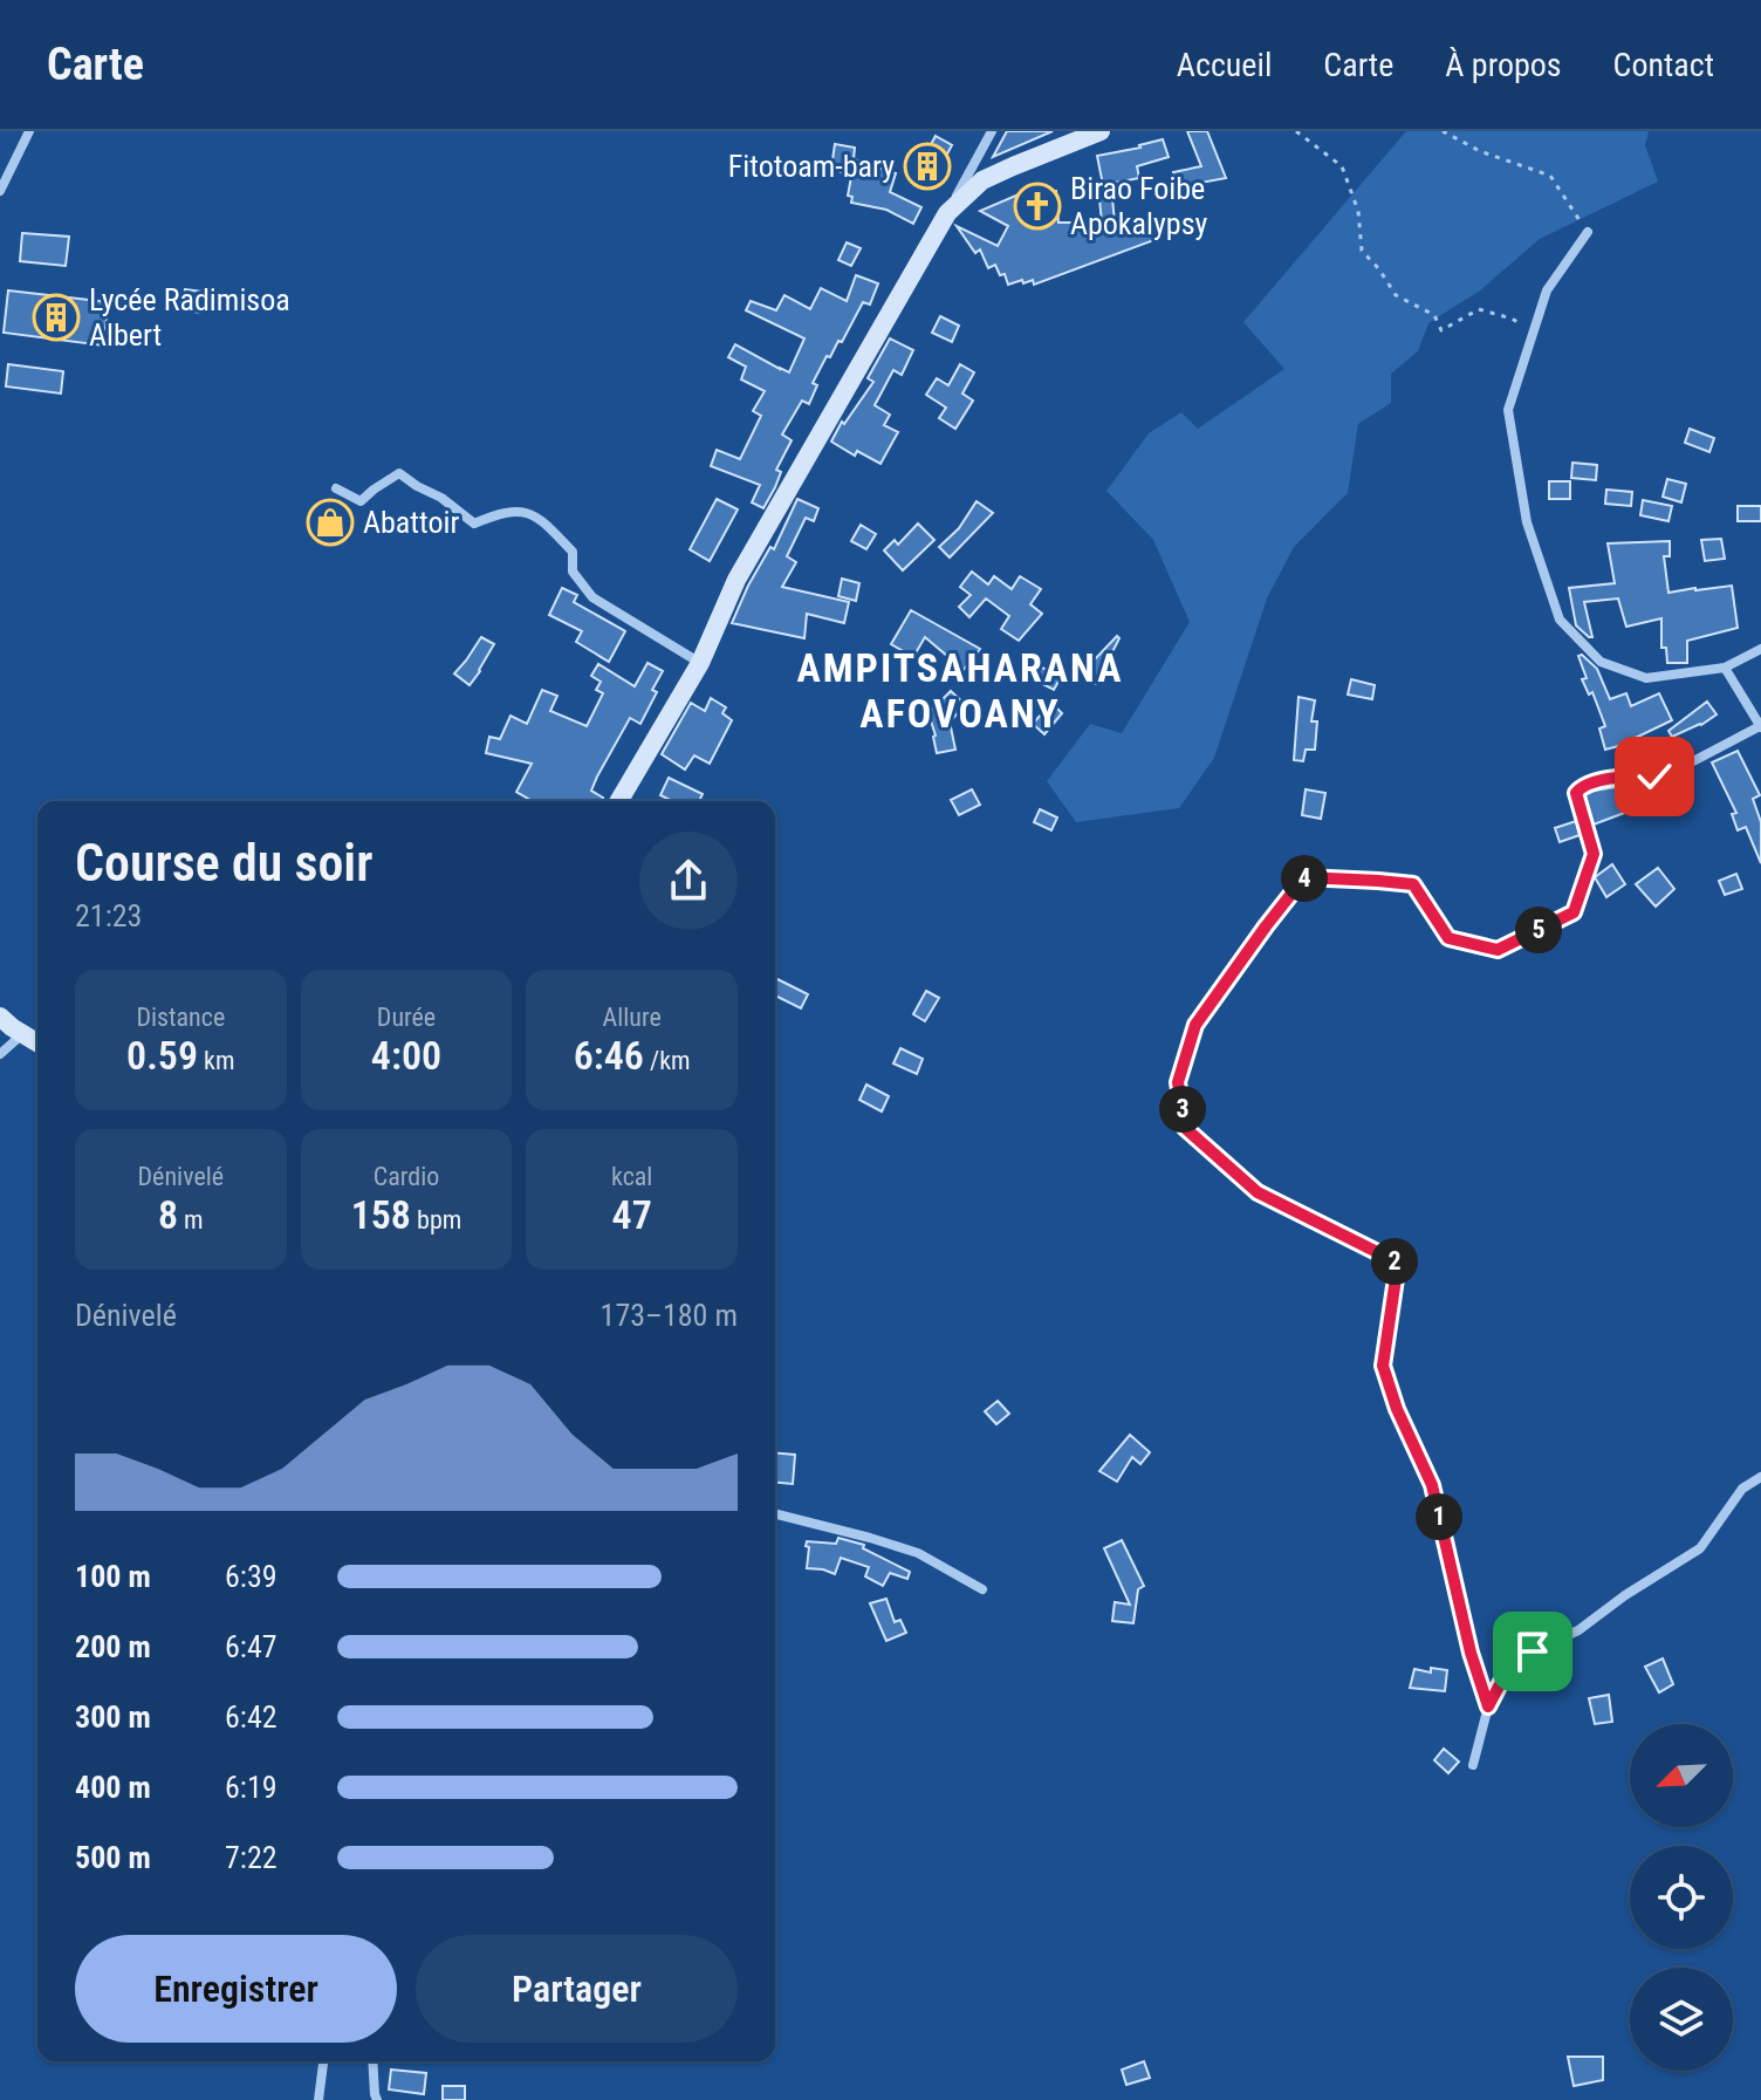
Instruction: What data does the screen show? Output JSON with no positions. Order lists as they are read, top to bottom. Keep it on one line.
{"districts":["AMPITSAHARANA AFOVOANY"],"places":{"building":["Fitotoam-bary","Lycée Radimisoa Albert"],"church":["Birao Foibe Apokalypsy"],"shop":["Abattoir"]},"north":"bottom left","page":{"header":"Carte","nav":["Accueil","Carte","À propos","Contact"],"heading":["Course du soir","21:23"],"pins":["4","5","3","2","1"],"stats":[["Distance","0.59 km"],["Durée","4:00"],["Allure","6:46 /km"],["Dénivelé","8 m"],["Cardio","158 bpm"],["kcal","47"]],"chart":["Dénivelé","173–180 m"],"list":[{"name":"100 m","note":"6:39"},{"name":"200 m","note":"6:47"},{"name":"300 m","note":"6:42"},{"name":"400 m","note":"6:19"},{"name":"500 m","note":"7:22"}],"buttons":["Enregistrer","Partager"]}}
